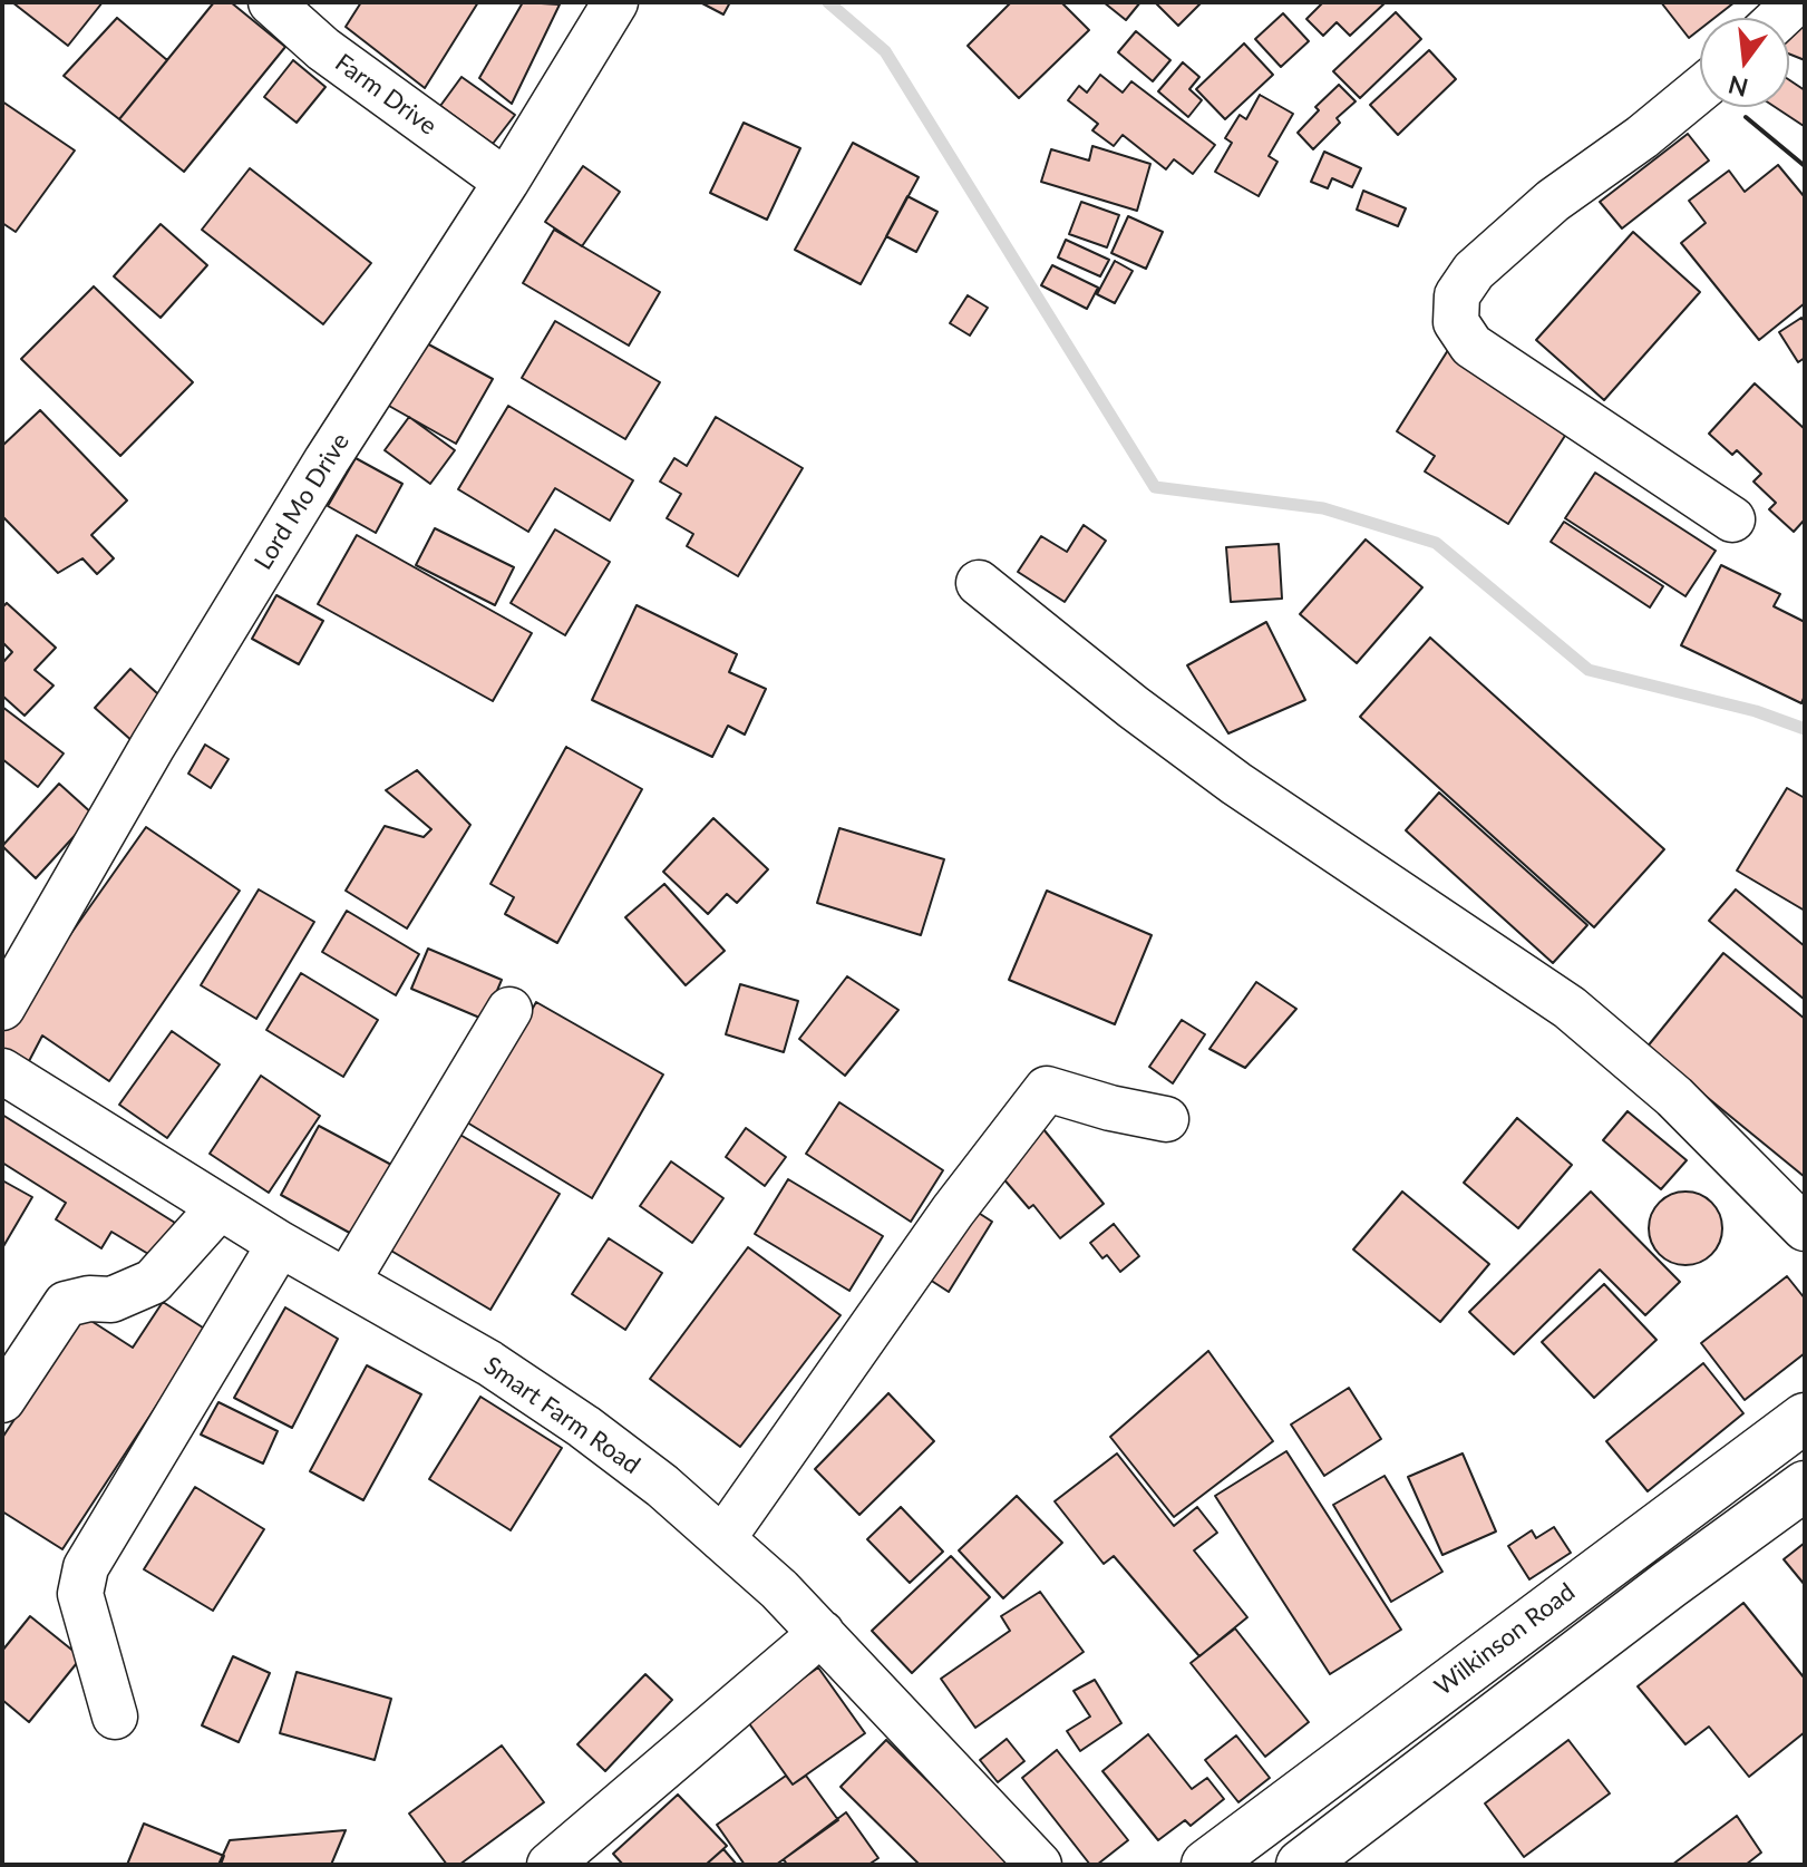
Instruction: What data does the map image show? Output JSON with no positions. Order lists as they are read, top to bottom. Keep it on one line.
{"streets":{"main road":["Wilkinson Road"],"street":["Farm Drive","Lord Mo Drive","Smart Farm Road"]},"crossings":[["Farm Drive","Lord Mo Drive"]],"north":"bottom"}
